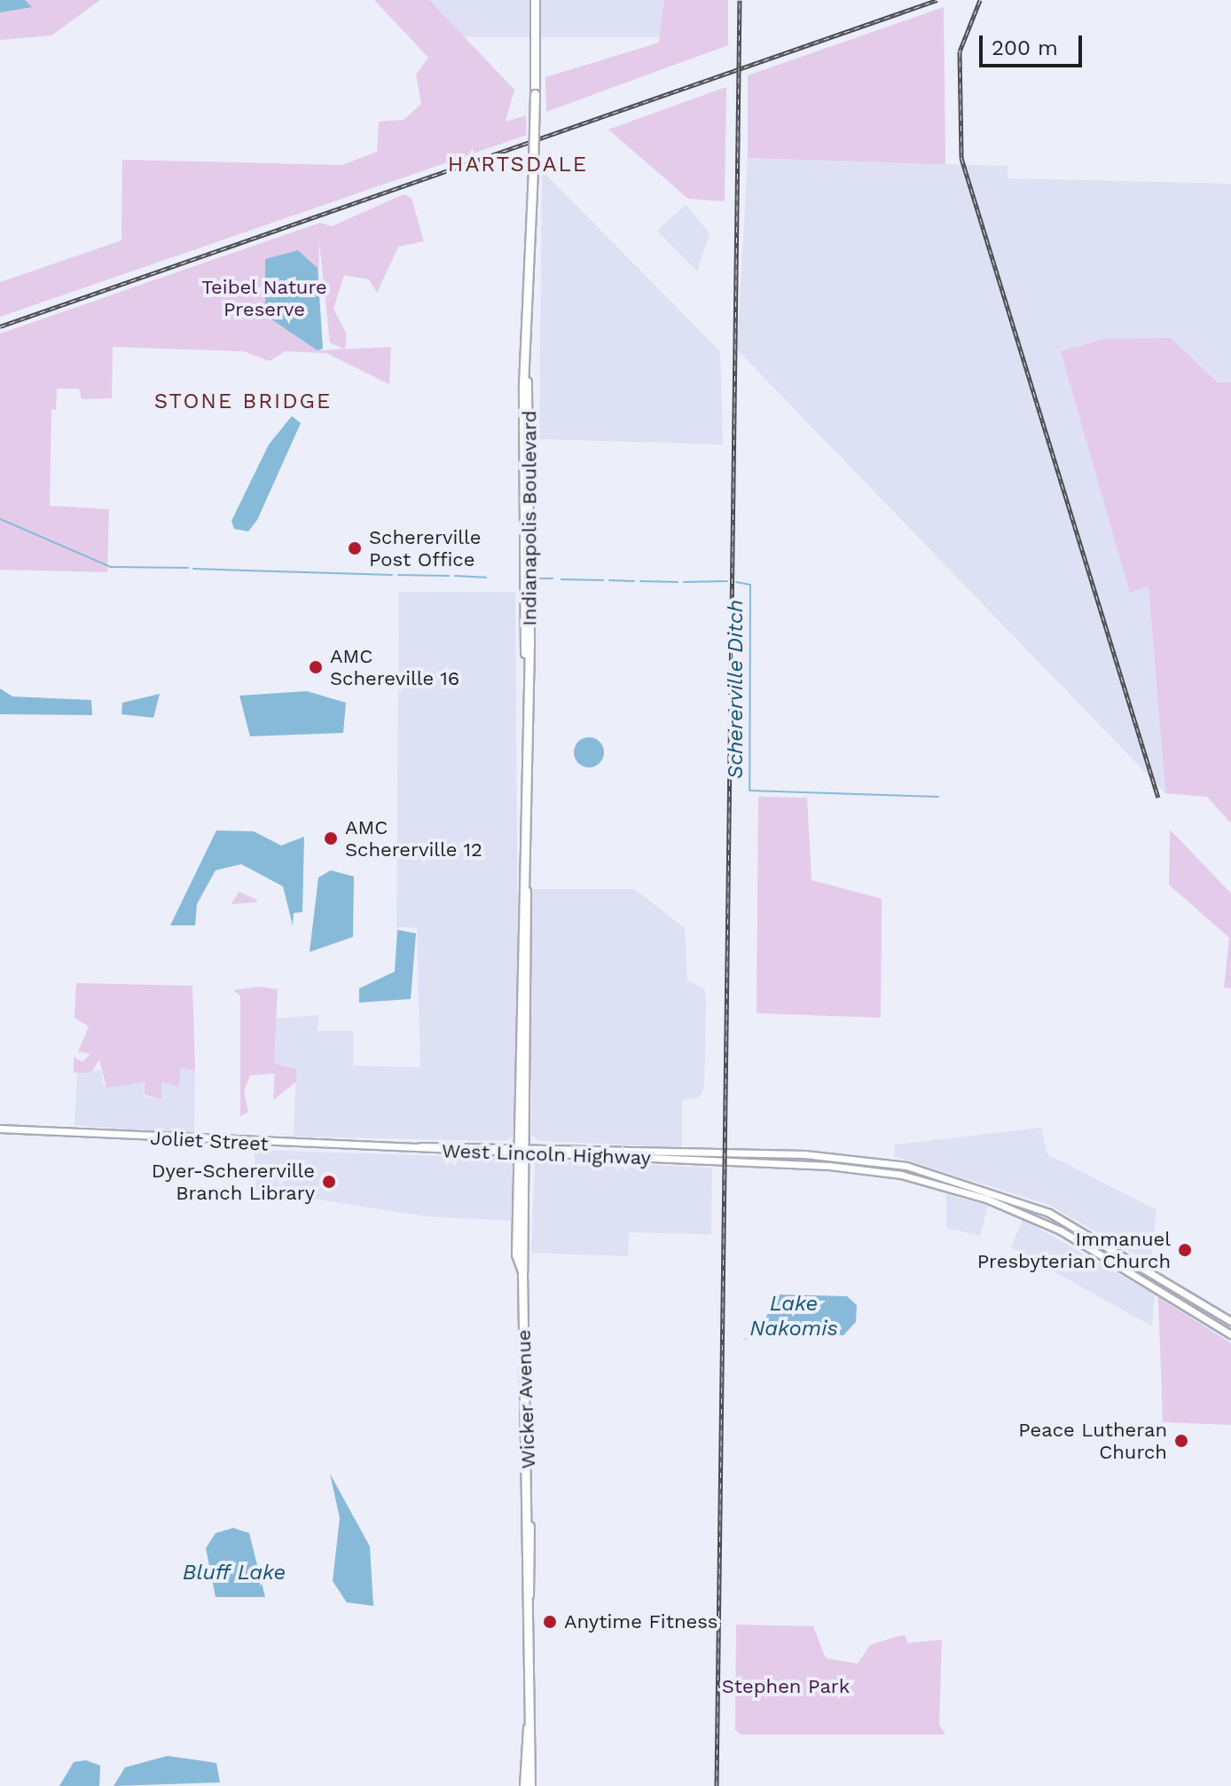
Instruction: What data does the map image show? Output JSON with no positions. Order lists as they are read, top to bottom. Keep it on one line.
{"streets":{"highway":["Indianapolis Boulevard","Wicker Avenue"],"main road":["Joliet Street","West Lincoln Highway"]},"crossings":[["Indianapolis Boulevard","West Lincoln Highway"],["Indianapolis Boulevard","Wicker Avenue"],["Joliet Street","West Lincoln Highway"],["West Lincoln Highway","Wicker Avenue"]],"districts":["HARTSDALE","STONE BRIDGE"],"water":["Schererville Ditch","Lake Nakomis","Bluff Lake"],"parks":["Teibel Nature Preserve","Stephen Park"],"places":["Schererville Post Office","AMC Schereville 16","AMC Schererville 12","Dyer-Schererville Branch Library","Immanuel Presbyterian Church","Peace Lutheran Church","Anytime Fitness"],"scale_bar":"200 m"}
